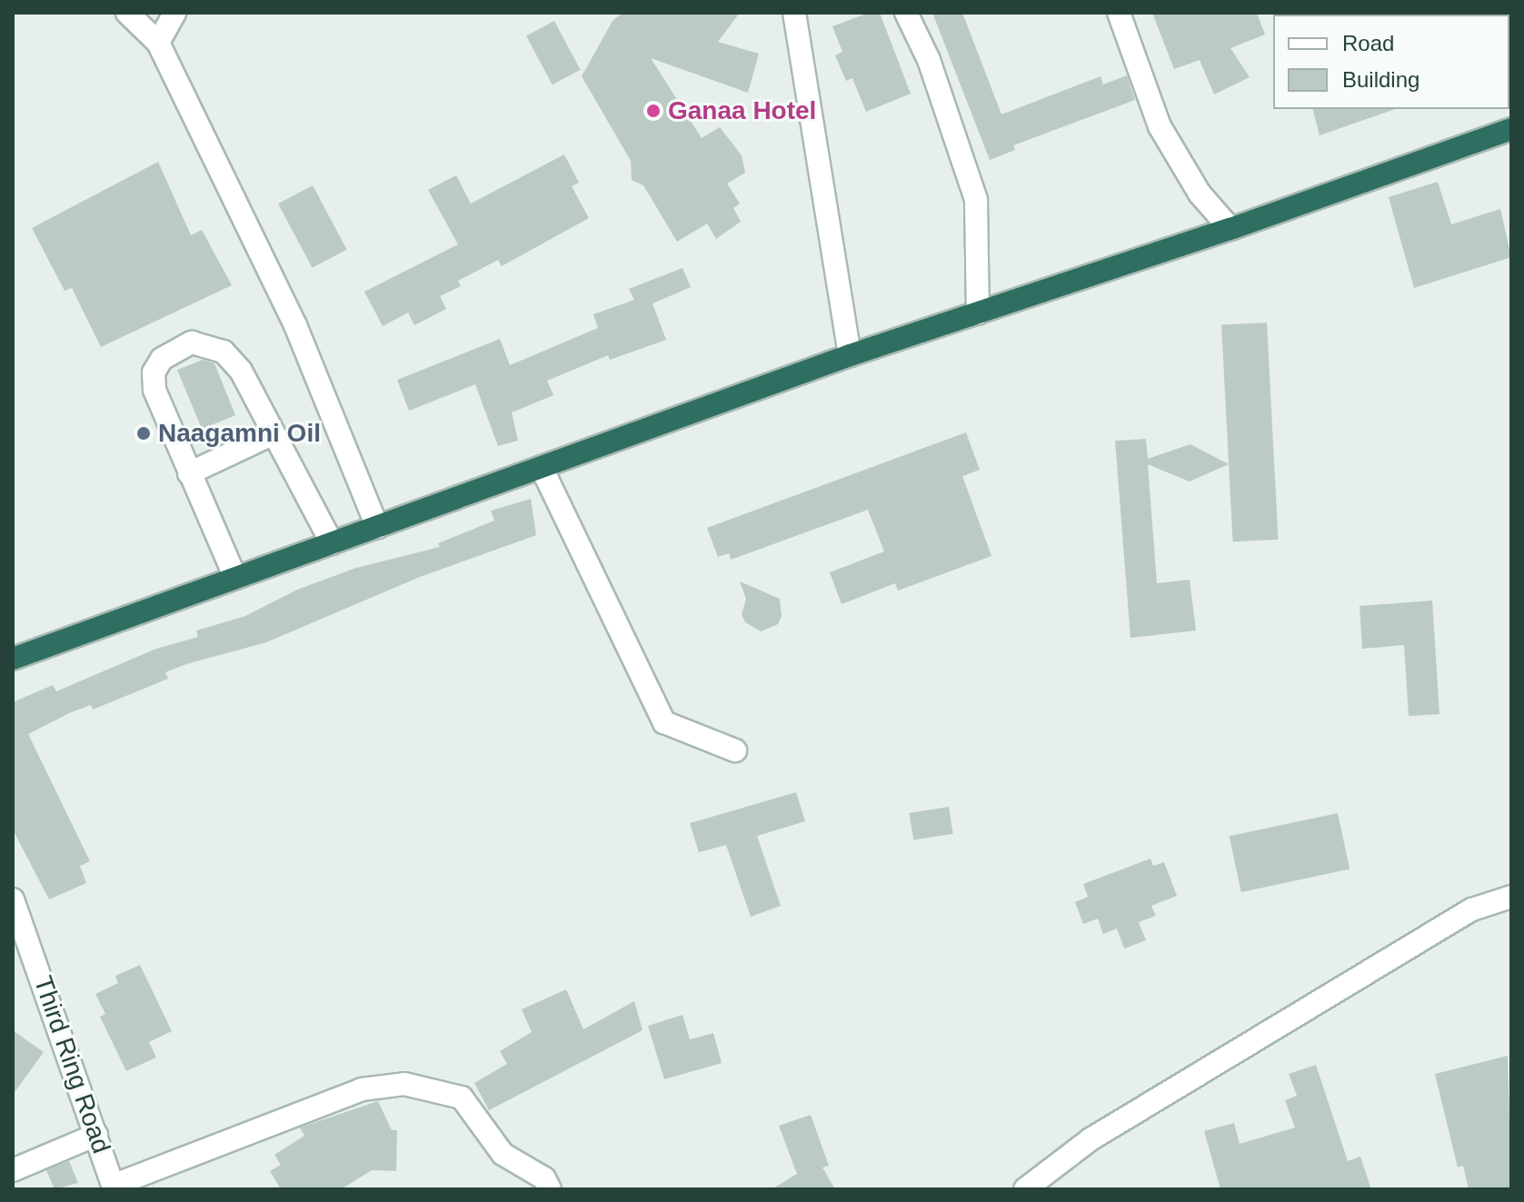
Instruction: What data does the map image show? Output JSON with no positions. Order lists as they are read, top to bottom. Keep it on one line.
{"streets":{"street":["Third Ring Road"]},"places":["Ganaa Hotel","Naagamni Oil"],"legend":["Road","Building"]}
